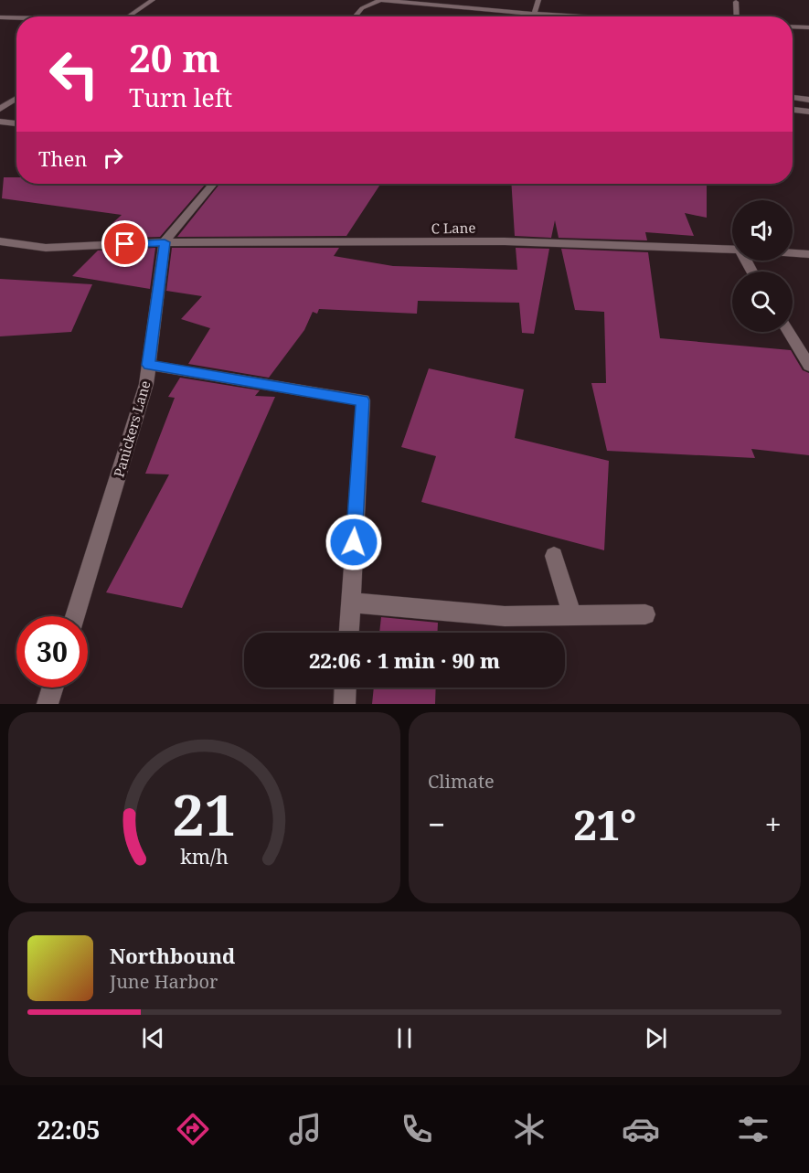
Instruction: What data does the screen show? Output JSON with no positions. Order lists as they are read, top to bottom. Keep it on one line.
{"streets":{"street":["C Lane","Panickers Lane"]},"crossings":[["C Lane","Panickers Lane"]],"page":{"turn":["20 m","Turn left"],"then":"Then","limit":"30","trip":"22:06 · 1 min · 90 m","tile":"Climate","heat":["−","21°","+"],"song":["Northbound","June Harbor"],"tabs":"22:05","gauge":["21","km/h"]}}
